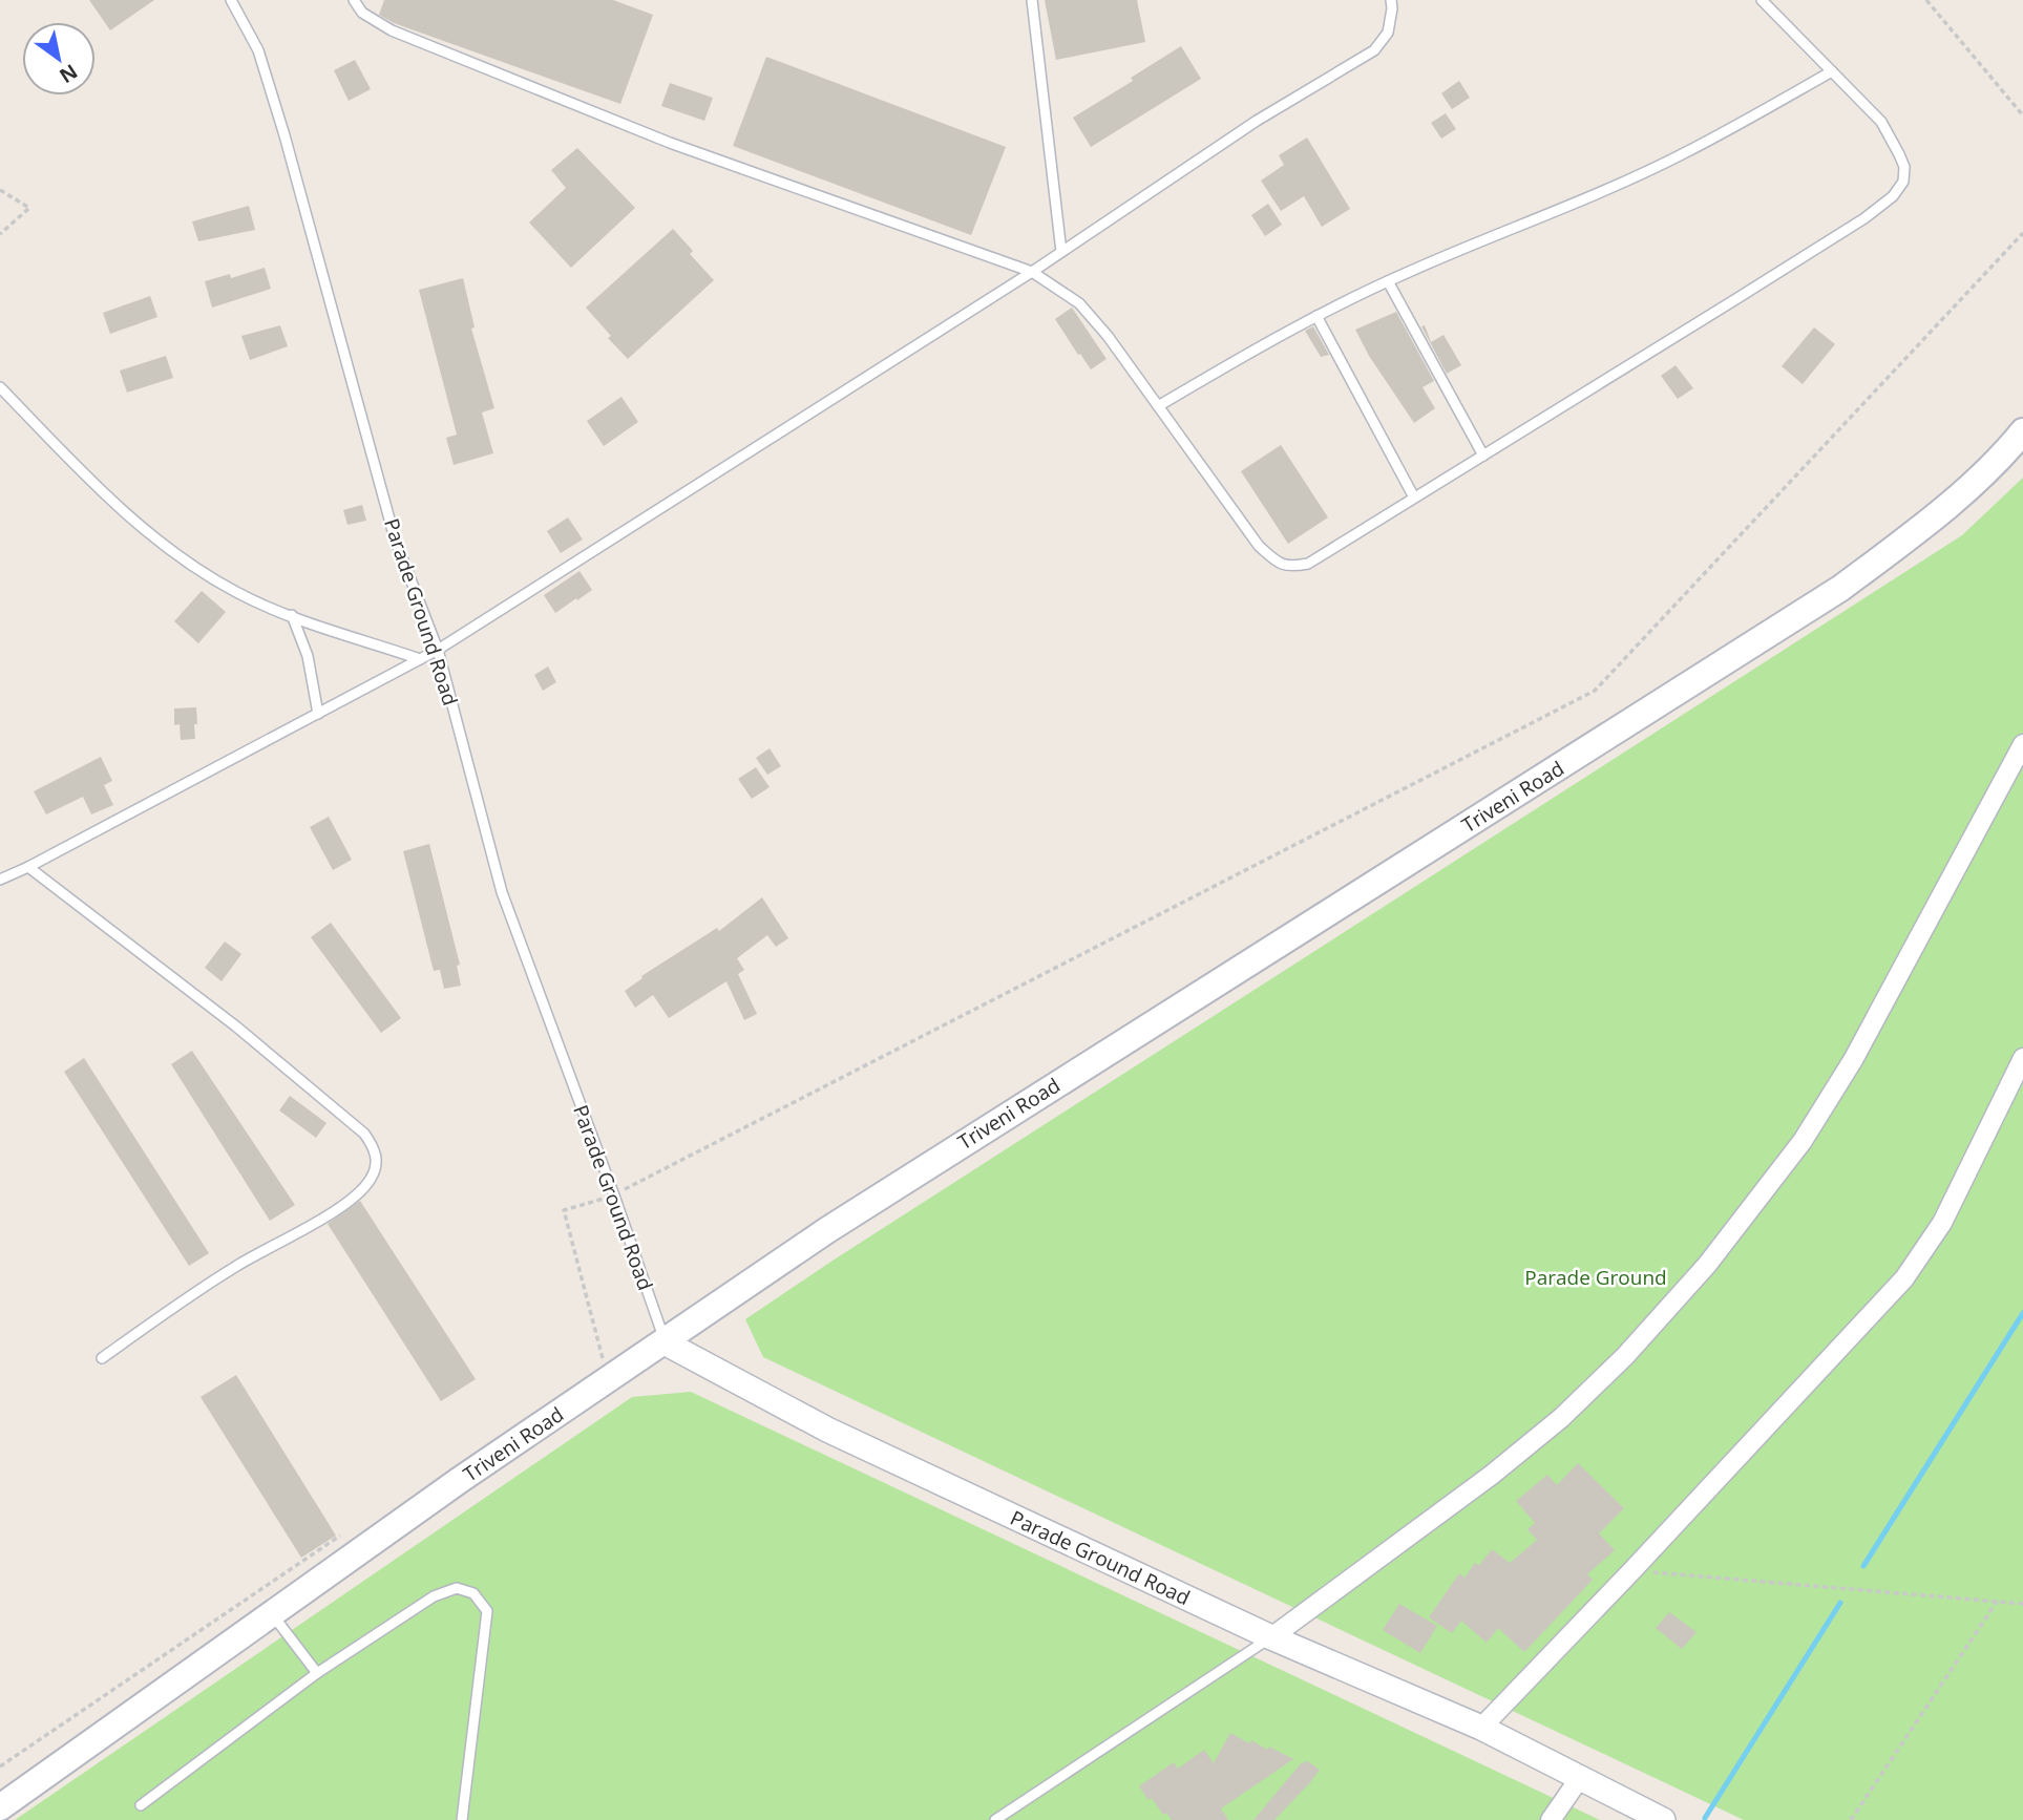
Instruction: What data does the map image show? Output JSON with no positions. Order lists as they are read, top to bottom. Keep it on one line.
{"streets":{"main road":["Triveni Road"],"street":["Parade Ground Road"]},"crossings":[["Parade Ground Road","Triveni Road"]],"parks":["Parade Ground"],"north":"bottom right"}
